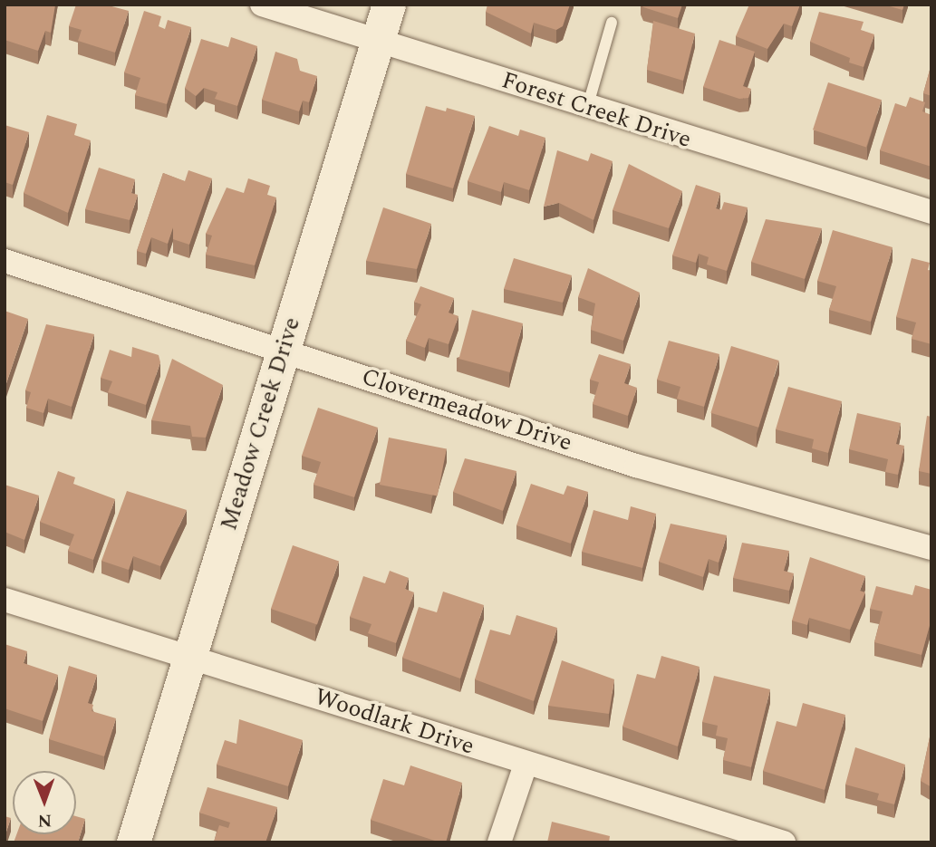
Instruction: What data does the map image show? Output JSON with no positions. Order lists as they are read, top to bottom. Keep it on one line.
{"streets":{"street":["Forest Creek Drive","Clovermeadow Drive","Meadow Creek Drive","Woodlark Drive"]},"crossings":[["Forest Creek Drive","Meadow Creek Drive"],["Clovermeadow Drive","Meadow Creek Drive"],["Meadow Creek Drive","Woodlark Drive"]],"north":"bottom"}
